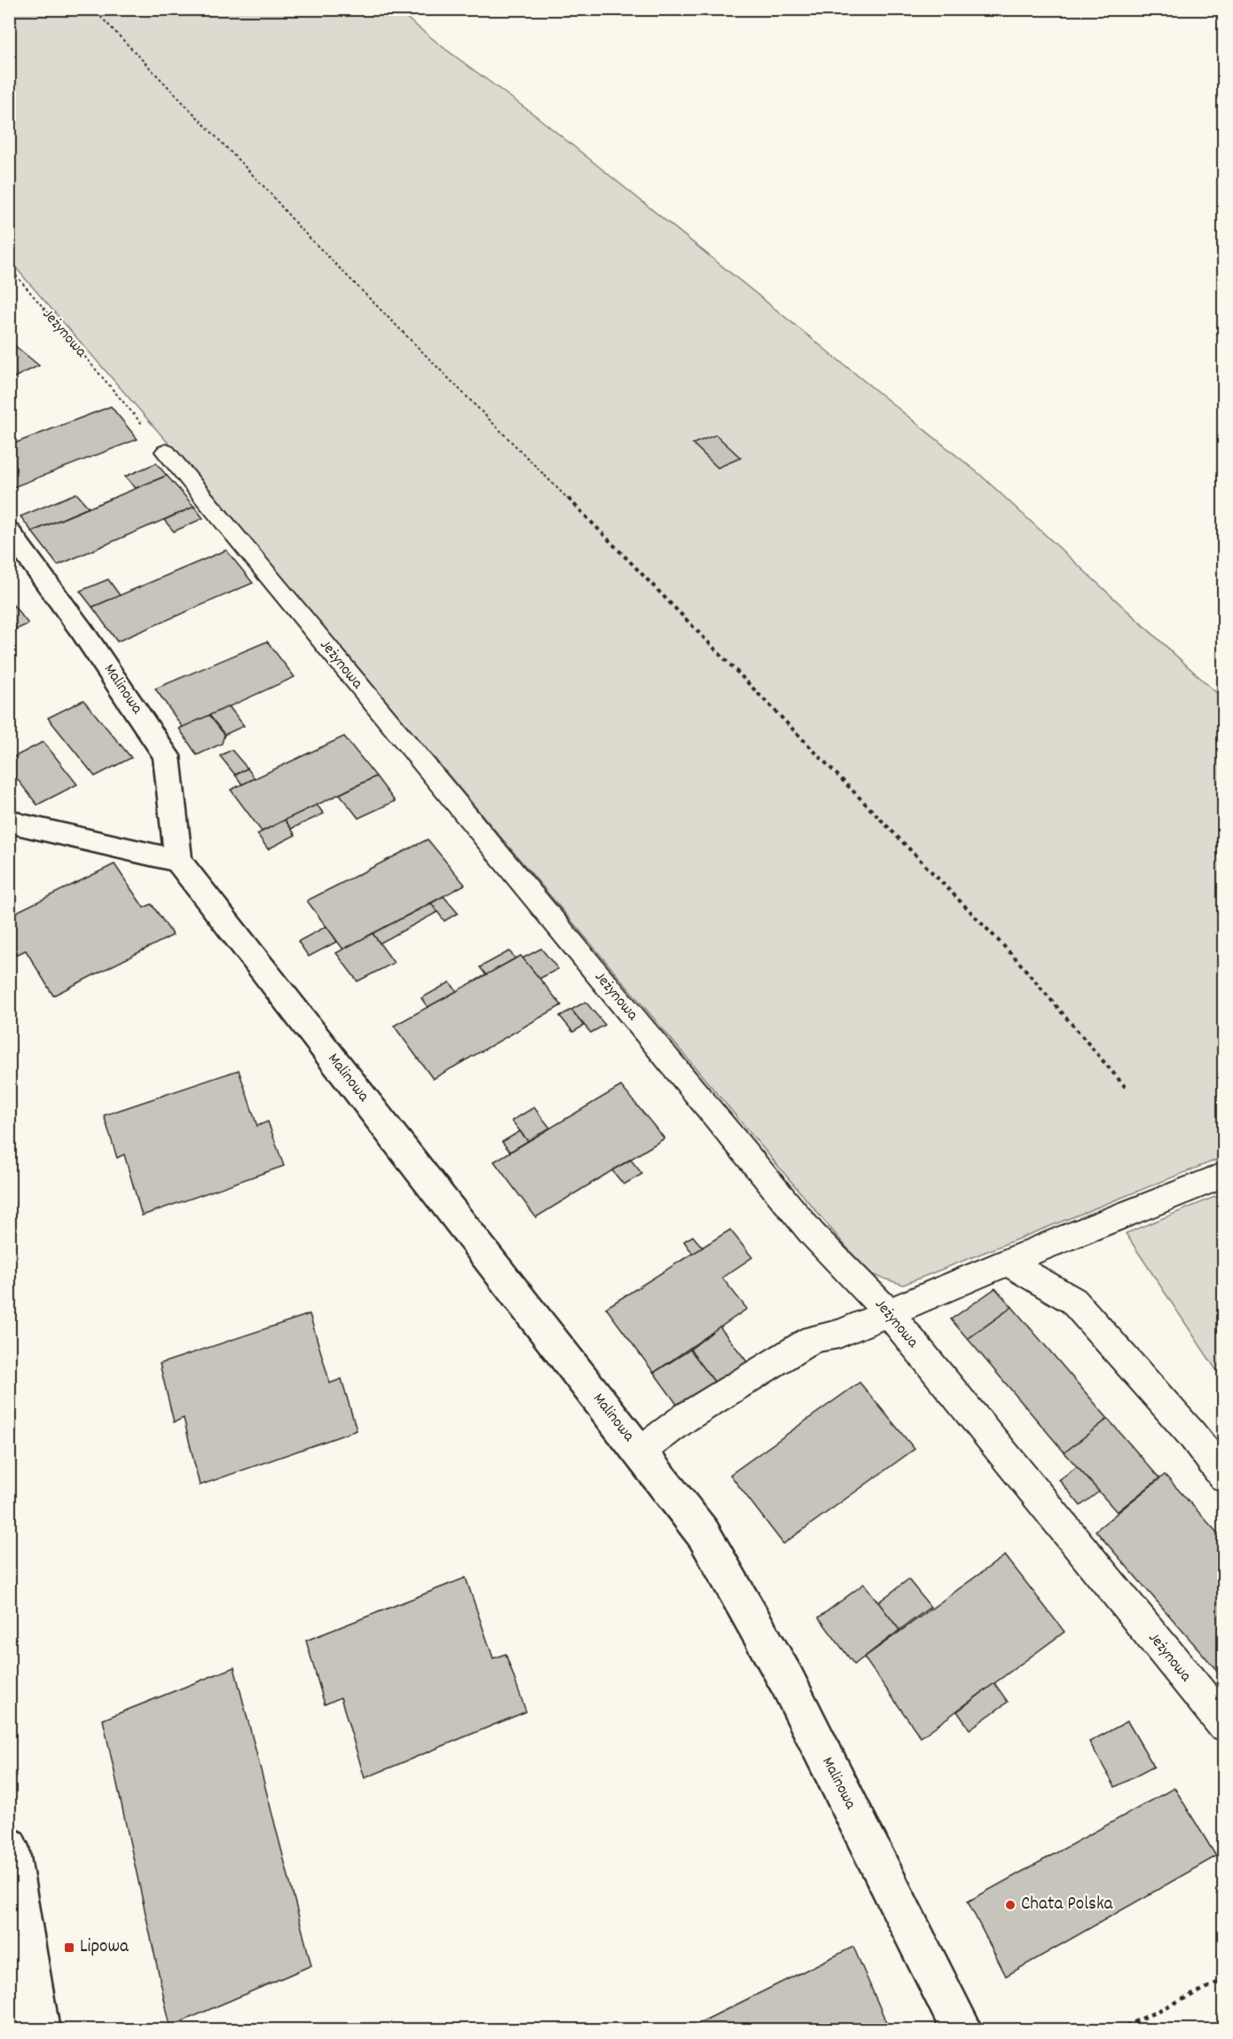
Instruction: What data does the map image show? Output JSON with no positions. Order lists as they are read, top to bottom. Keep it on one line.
{"streets":{"street":["Malinowa"],"lane":["Jeżynowa"]},"places":{"other":["Chata Polska"],"transit":["Lipowa"]}}
